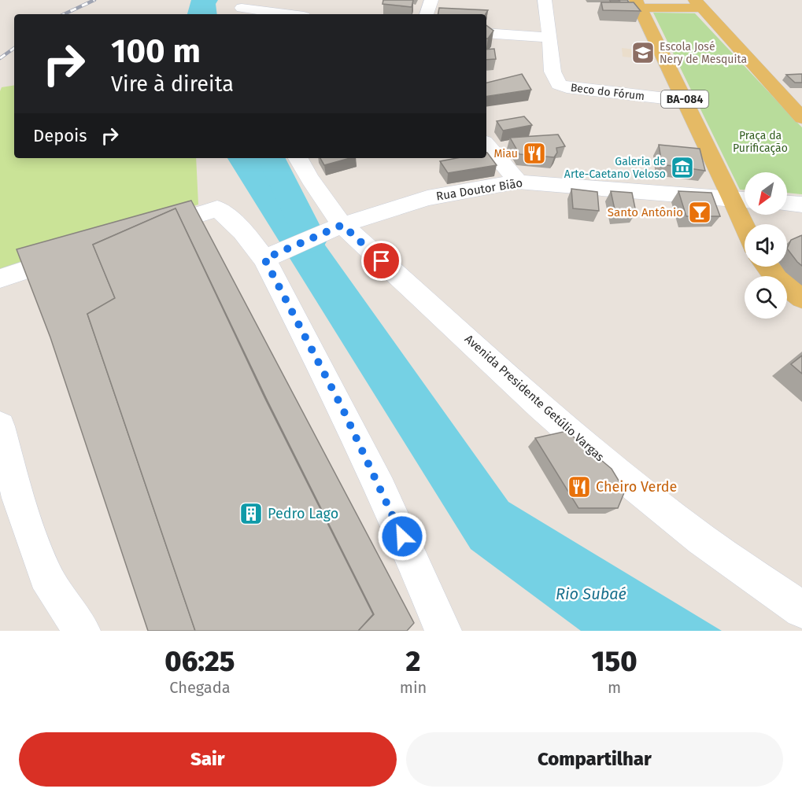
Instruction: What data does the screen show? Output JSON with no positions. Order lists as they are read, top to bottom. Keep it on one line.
{"streets":{"main road":["BA-084"],"street":["Beco do Fórum","Rua Doutor Bião","Avenida Presidente Getúlio Vargas"]},"crossings":[["Beco do Fórum","BA-084"],["BA-084","Rua Doutor Bião"],["Rua Doutor Bião","Avenida Presidente Getúlio Vargas"]],"water":["Rio Subaé"],"parks":["Praça da Purificação"],"places":{"school or university":["Escola José Nery de Mesquita"],"restaurant":["Miau","Cheiro Verde"],"museum":["Galeria de Arte-Caetano Veloso"],"bar":["Santo Antônio"],"building":["Pedro Lago"]},"north":"bottom left","page":{"turn":["100 m","Vire à direita"],"then":"Depois","eta":["06:25","Chegada","2","min","150","m"],"buttons":["Sair","Compartilhar"]}}
